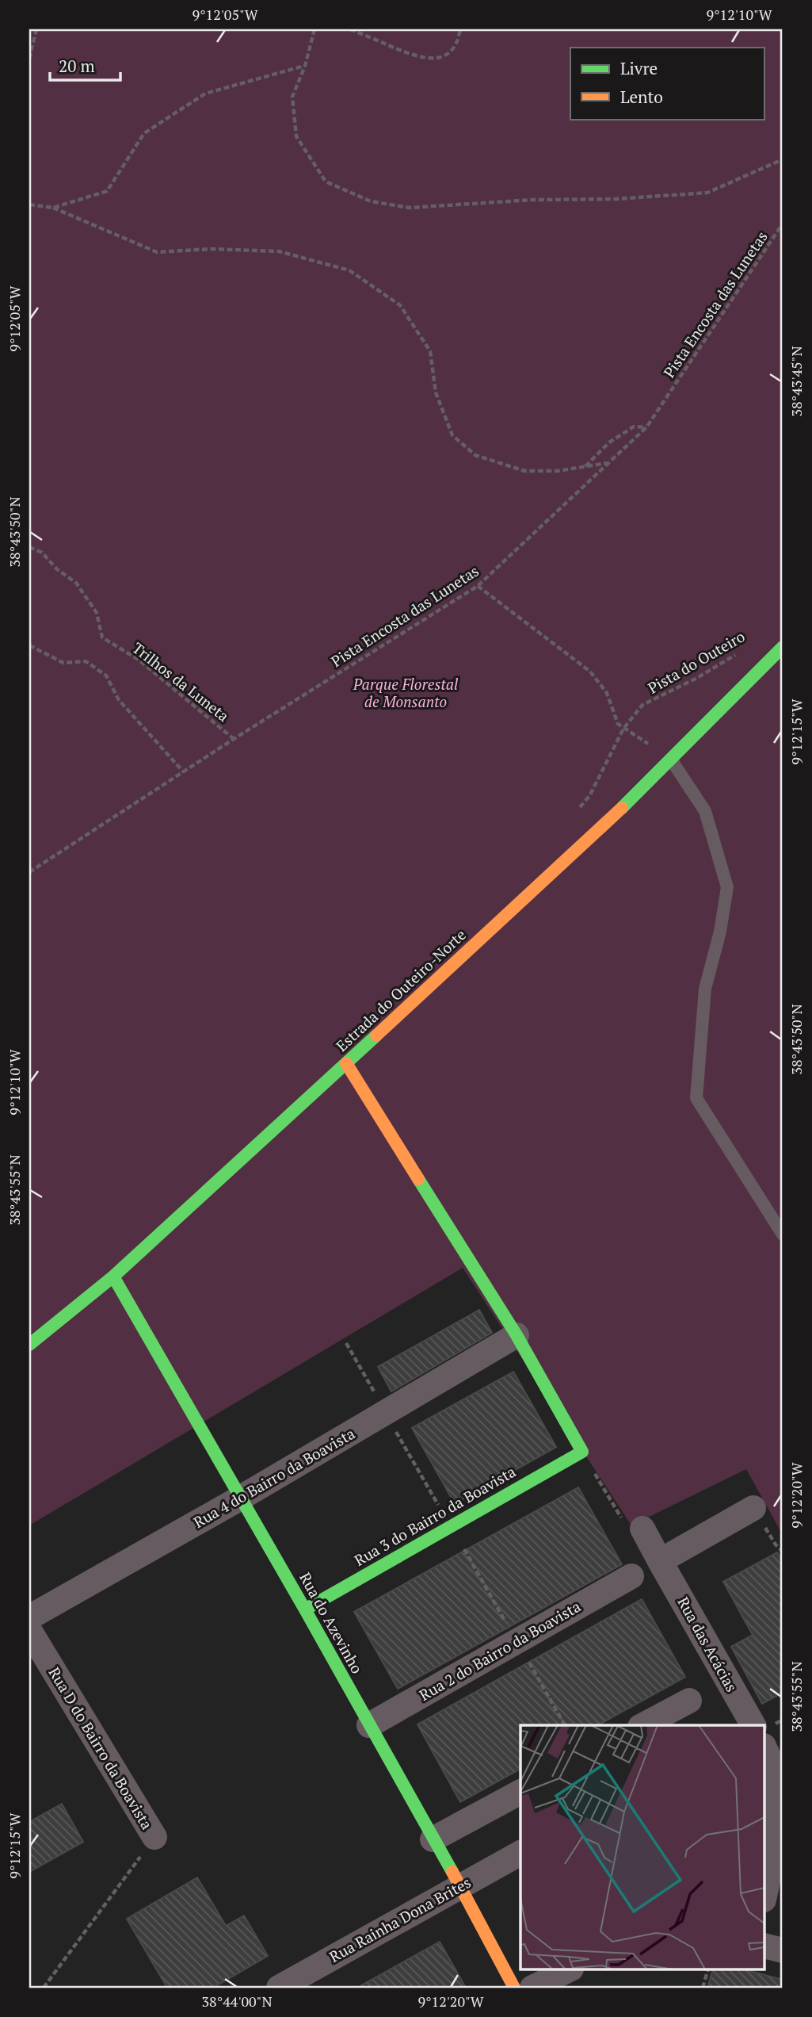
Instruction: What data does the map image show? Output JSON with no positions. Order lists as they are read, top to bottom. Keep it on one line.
{"streets":{"street":["Estrada do Outeiro-Norte","Rua 4 do Bairro da Boavista","Rua 3 do Bairro da Boavista","Rua do Azevinho","Rua das Acácias","Rua 2 do Bairro da Boavista","Rua D do Bairro da Boavista","Rua Rainha Dona Brites"],"path":["Pista Encosta das Lunetas","Pista do Outeiro","Trilhos da Luneta"]},"crossings":[["Pista Encosta das Lunetas","Pista do Outeiro"],["Pista Encosta das Lunetas","Trilhos da Luneta"],["Estrada do Outeiro-Norte","Rua do Azevinho"],["Rua 4 do Bairro da Boavista","Rua do Azevinho"],["Rua 3 do Bairro da Boavista","Rua do Azevinho"],["Rua do Azevinho","Rua 2 do Bairro da Boavista"],["Rua do Azevinho","Rua Rainha Dona Brites"]],"parks":["Parque Florestal de Monsanto"],"legend":["Livre","Lento"],"scale_bar":"20 m","coordinates":["9°12'05\"W","9°12'10\"W","38°43'45\"N","38°43'50\"N","9°12'15\"W","38°43'55\"N","9°12'20\"W","38°44'00\"N"]}
